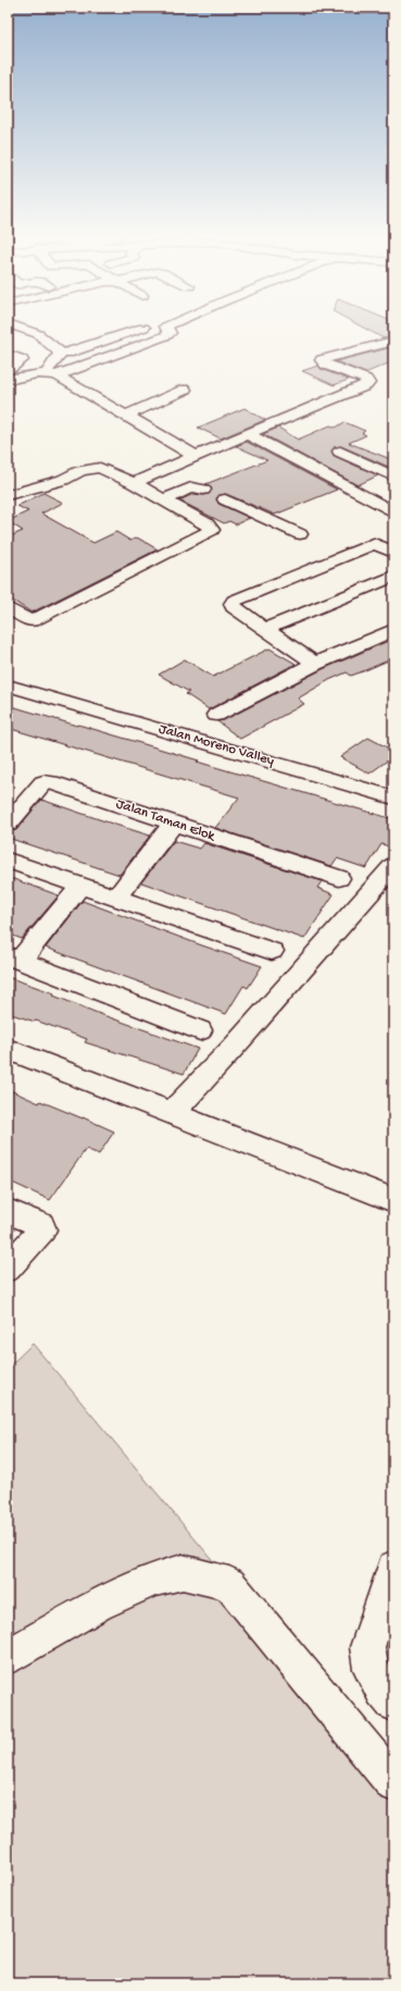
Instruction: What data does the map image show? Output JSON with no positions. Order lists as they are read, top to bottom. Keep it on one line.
{"streets":{"street":["Jalan Moreno Valley","Jalan Taman Elok"]}}
